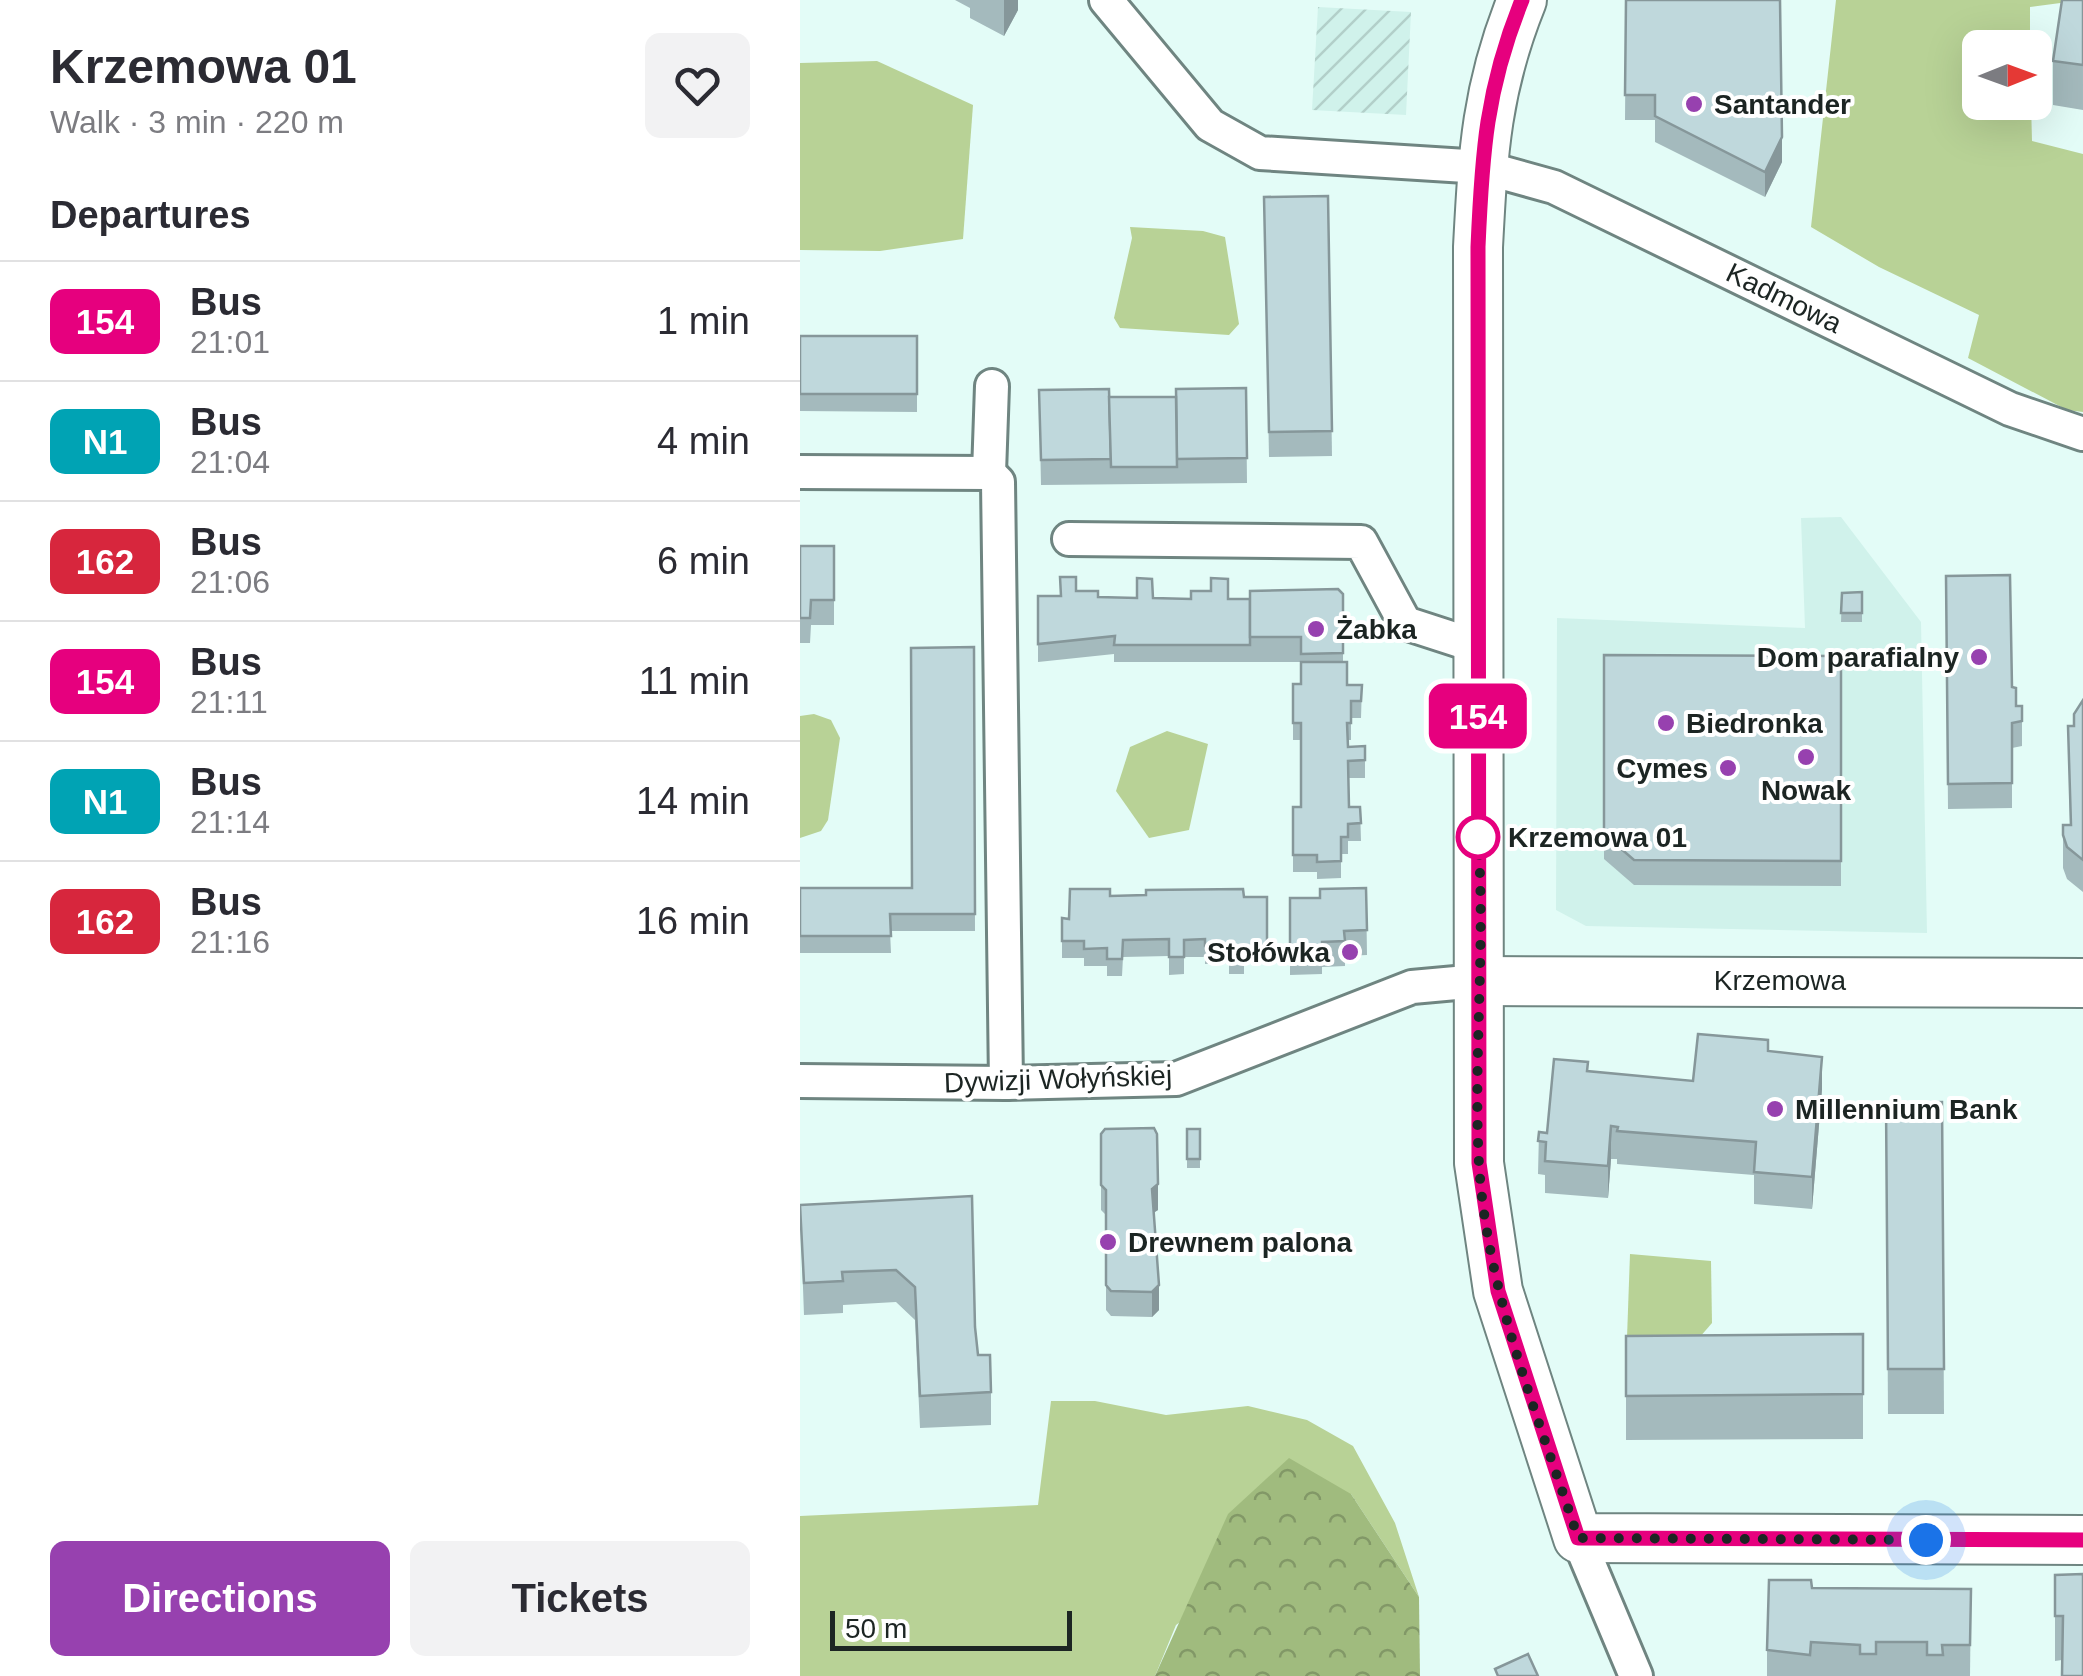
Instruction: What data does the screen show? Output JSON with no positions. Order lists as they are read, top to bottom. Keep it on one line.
{"streets":{"street":["Kadmowa","Krzemowa","Dywizji Wołyńskiej"]},"crossings":[["Krzemowa","Dywizji Wołyńskiej"]],"places":["Santander","Żabka","Dom parafialny","Biedronka","Nowak","Cymes","Krzemowa 01","Stołówka","Millennium Bank","Drewnem palona"],"lines":["bus line 154"],"scale_bar":"50 m","north":"right","page":{"heading":[["Krzemowa 01","Walk · 3 min · 220 m"],"Departures"],"on_map":"154","list":[{"mark":"154","name":"Bus","note":"21:01","value":"1 min"},{"mark":"N1","name":"Bus","note":"21:04","value":"4 min"},{"mark":"162","name":"Bus","note":"21:06","value":"6 min"},{"mark":"154","name":"Bus","note":"21:11","value":"11 min"},{"mark":"N1","name":"Bus","note":"21:14","value":"14 min"},{"mark":"162","name":"Bus","note":"21:16","value":"16 min"}],"buttons":["Directions","Tickets"],"scale":"50 m"}}
